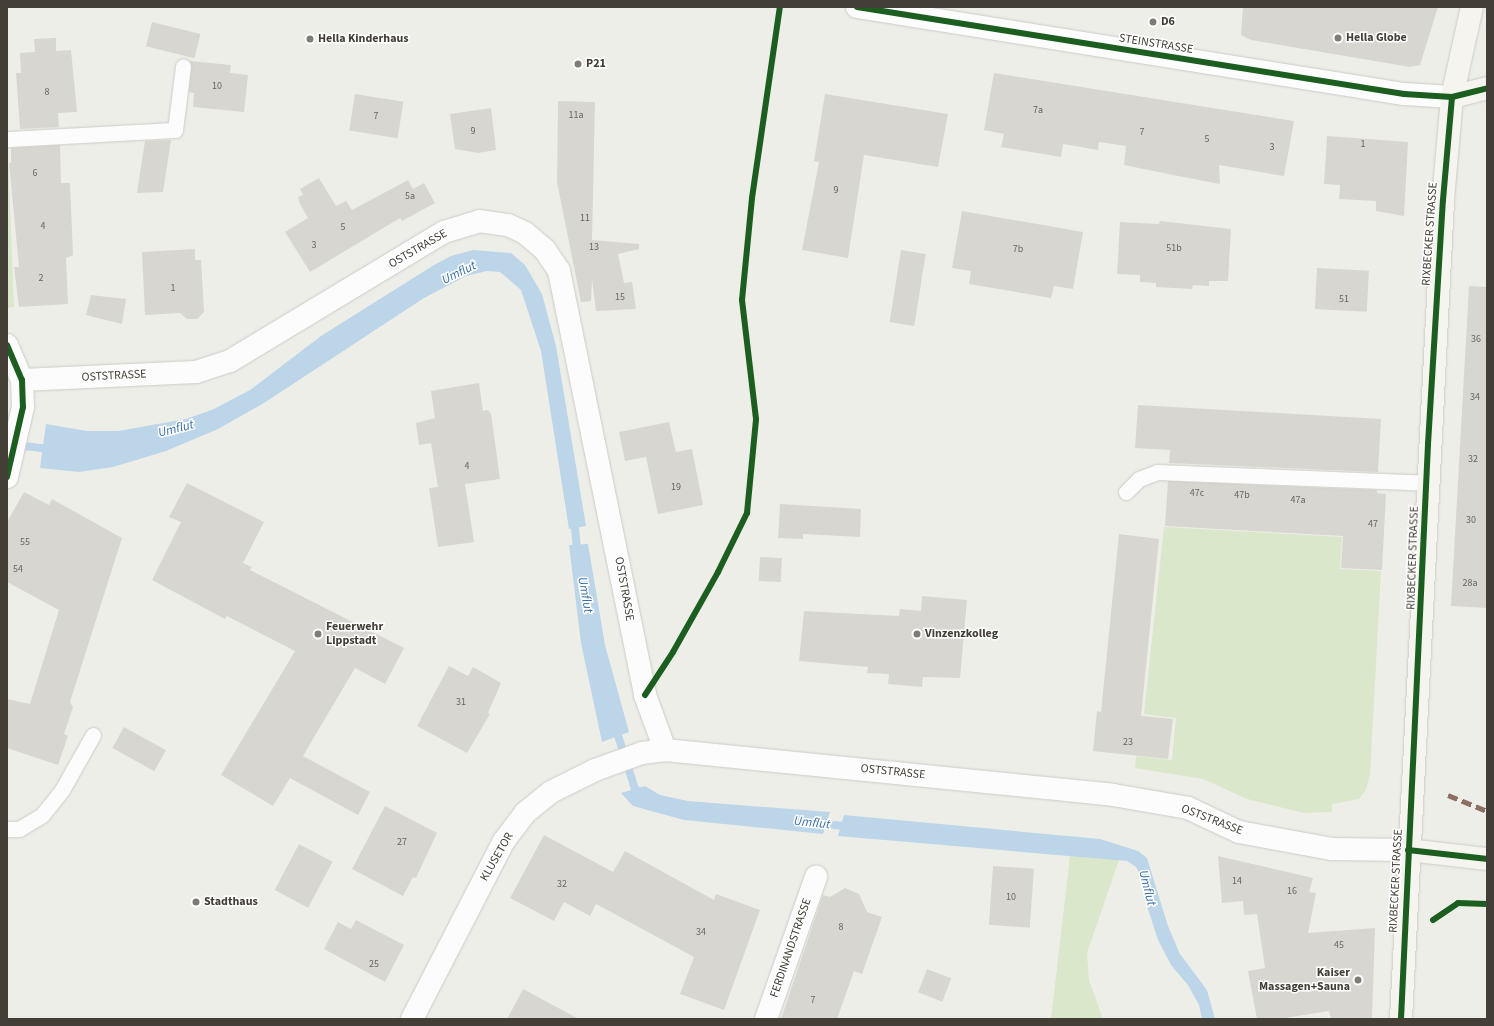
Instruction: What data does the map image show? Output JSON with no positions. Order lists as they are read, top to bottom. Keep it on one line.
{"streets":{"street":["STEINSTRASSE","RIXBECKER STRASSE","OSTSTRASSE","KLUSETOR","FERDINANDSTRASSE"]},"crossings":[["STEINSTRASSE","RIXBECKER STRASSE"],["RIXBECKER STRASSE","OSTSTRASSE"],["OSTSTRASSE","KLUSETOR"]],"water":["Umflut"],"places":["D6","Hella Globe","Hella Kinderhaus","P21","Feuerwehr Lippstadt","Vinzenzkolleg","Stadthaus","Kaiser Massagen+Sauna"],"house_numbers":["10","8","7a","11a","7","9","7","5","1","3","6","9","5a","11","4","5","3","13","51b","7b","2","1","15","51","36","34","32","4","19","47c","47b","47a","30","47","55","54","28a","31","23","27","14","32","16","10","8","34","45","25","7"]}
